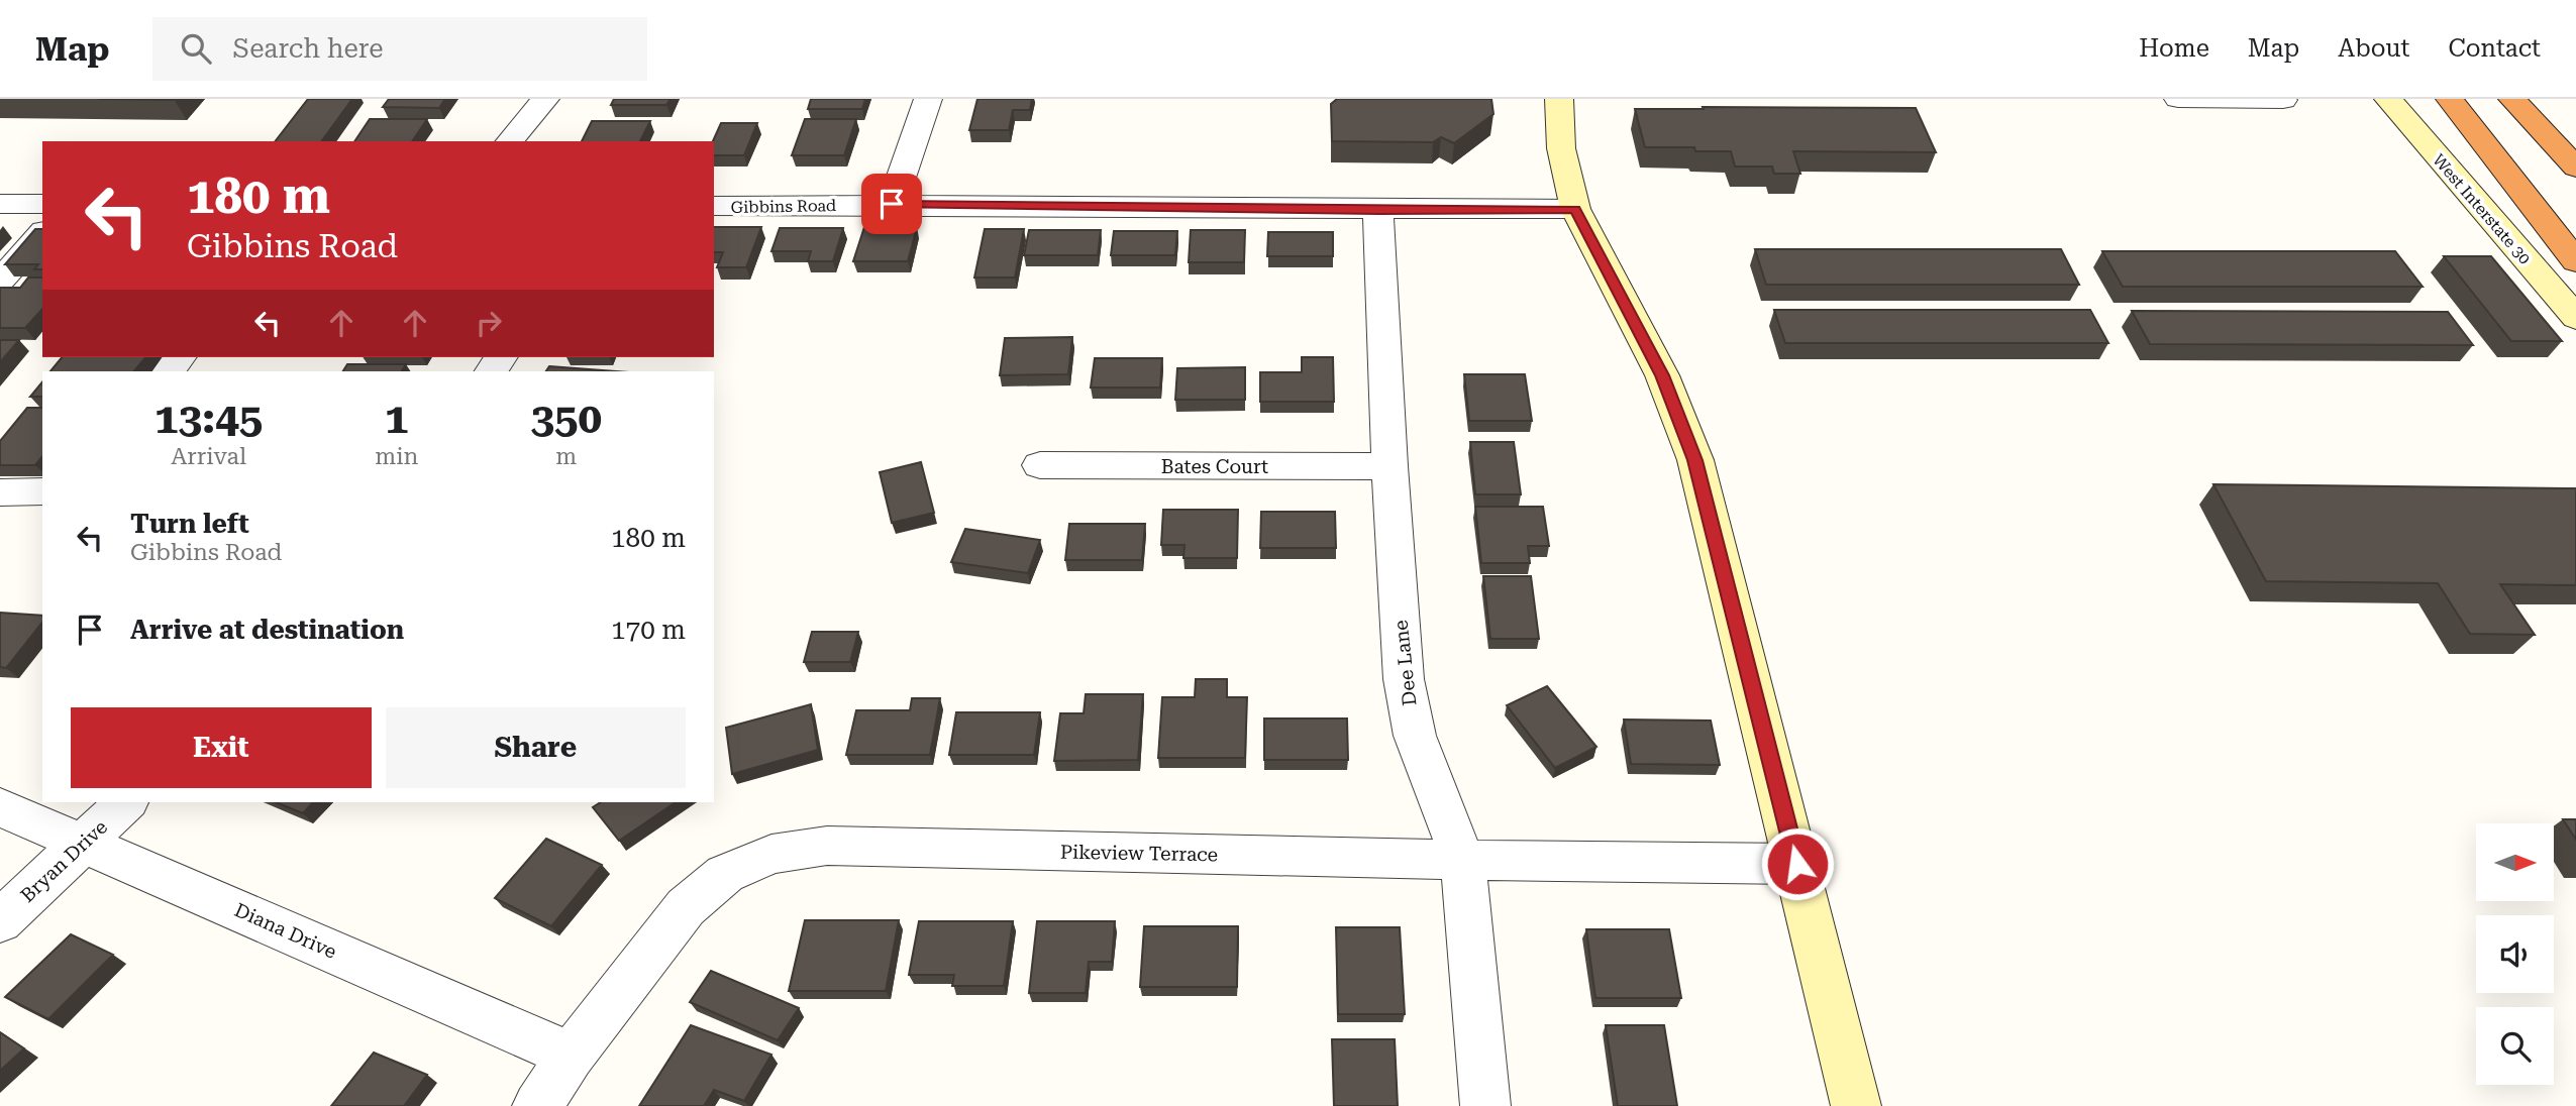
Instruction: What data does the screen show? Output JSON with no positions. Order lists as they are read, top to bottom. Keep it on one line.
{"streets":{"street":["Gibbins Road","West Interstate 30","Bates Court","Dee Lane","Pikeview Terrace","Bryan Drive","Diana Drive"]},"crossings":[["Gibbins Road","Dee Lane"],["Bates Court","Dee Lane"],["Dee Lane","Pikeview Terrace"],["Pikeview Terrace","Diana Drive"],["Bryan Drive","Diana Drive"]],"north":"right","page":{"header":"Map","search":"Search here","nav":["Home","Map","About","Contact"],"turn":["180 m","Gibbins Road"],"eta":["13:45","Arrival","1","min","350","m"],"list":[{"name":"Turn left","note":"Gibbins Road","value":"180 m"},{"name":"Arrive at destination","value":"170 m"}],"buttons":["Exit","Share"]}}
